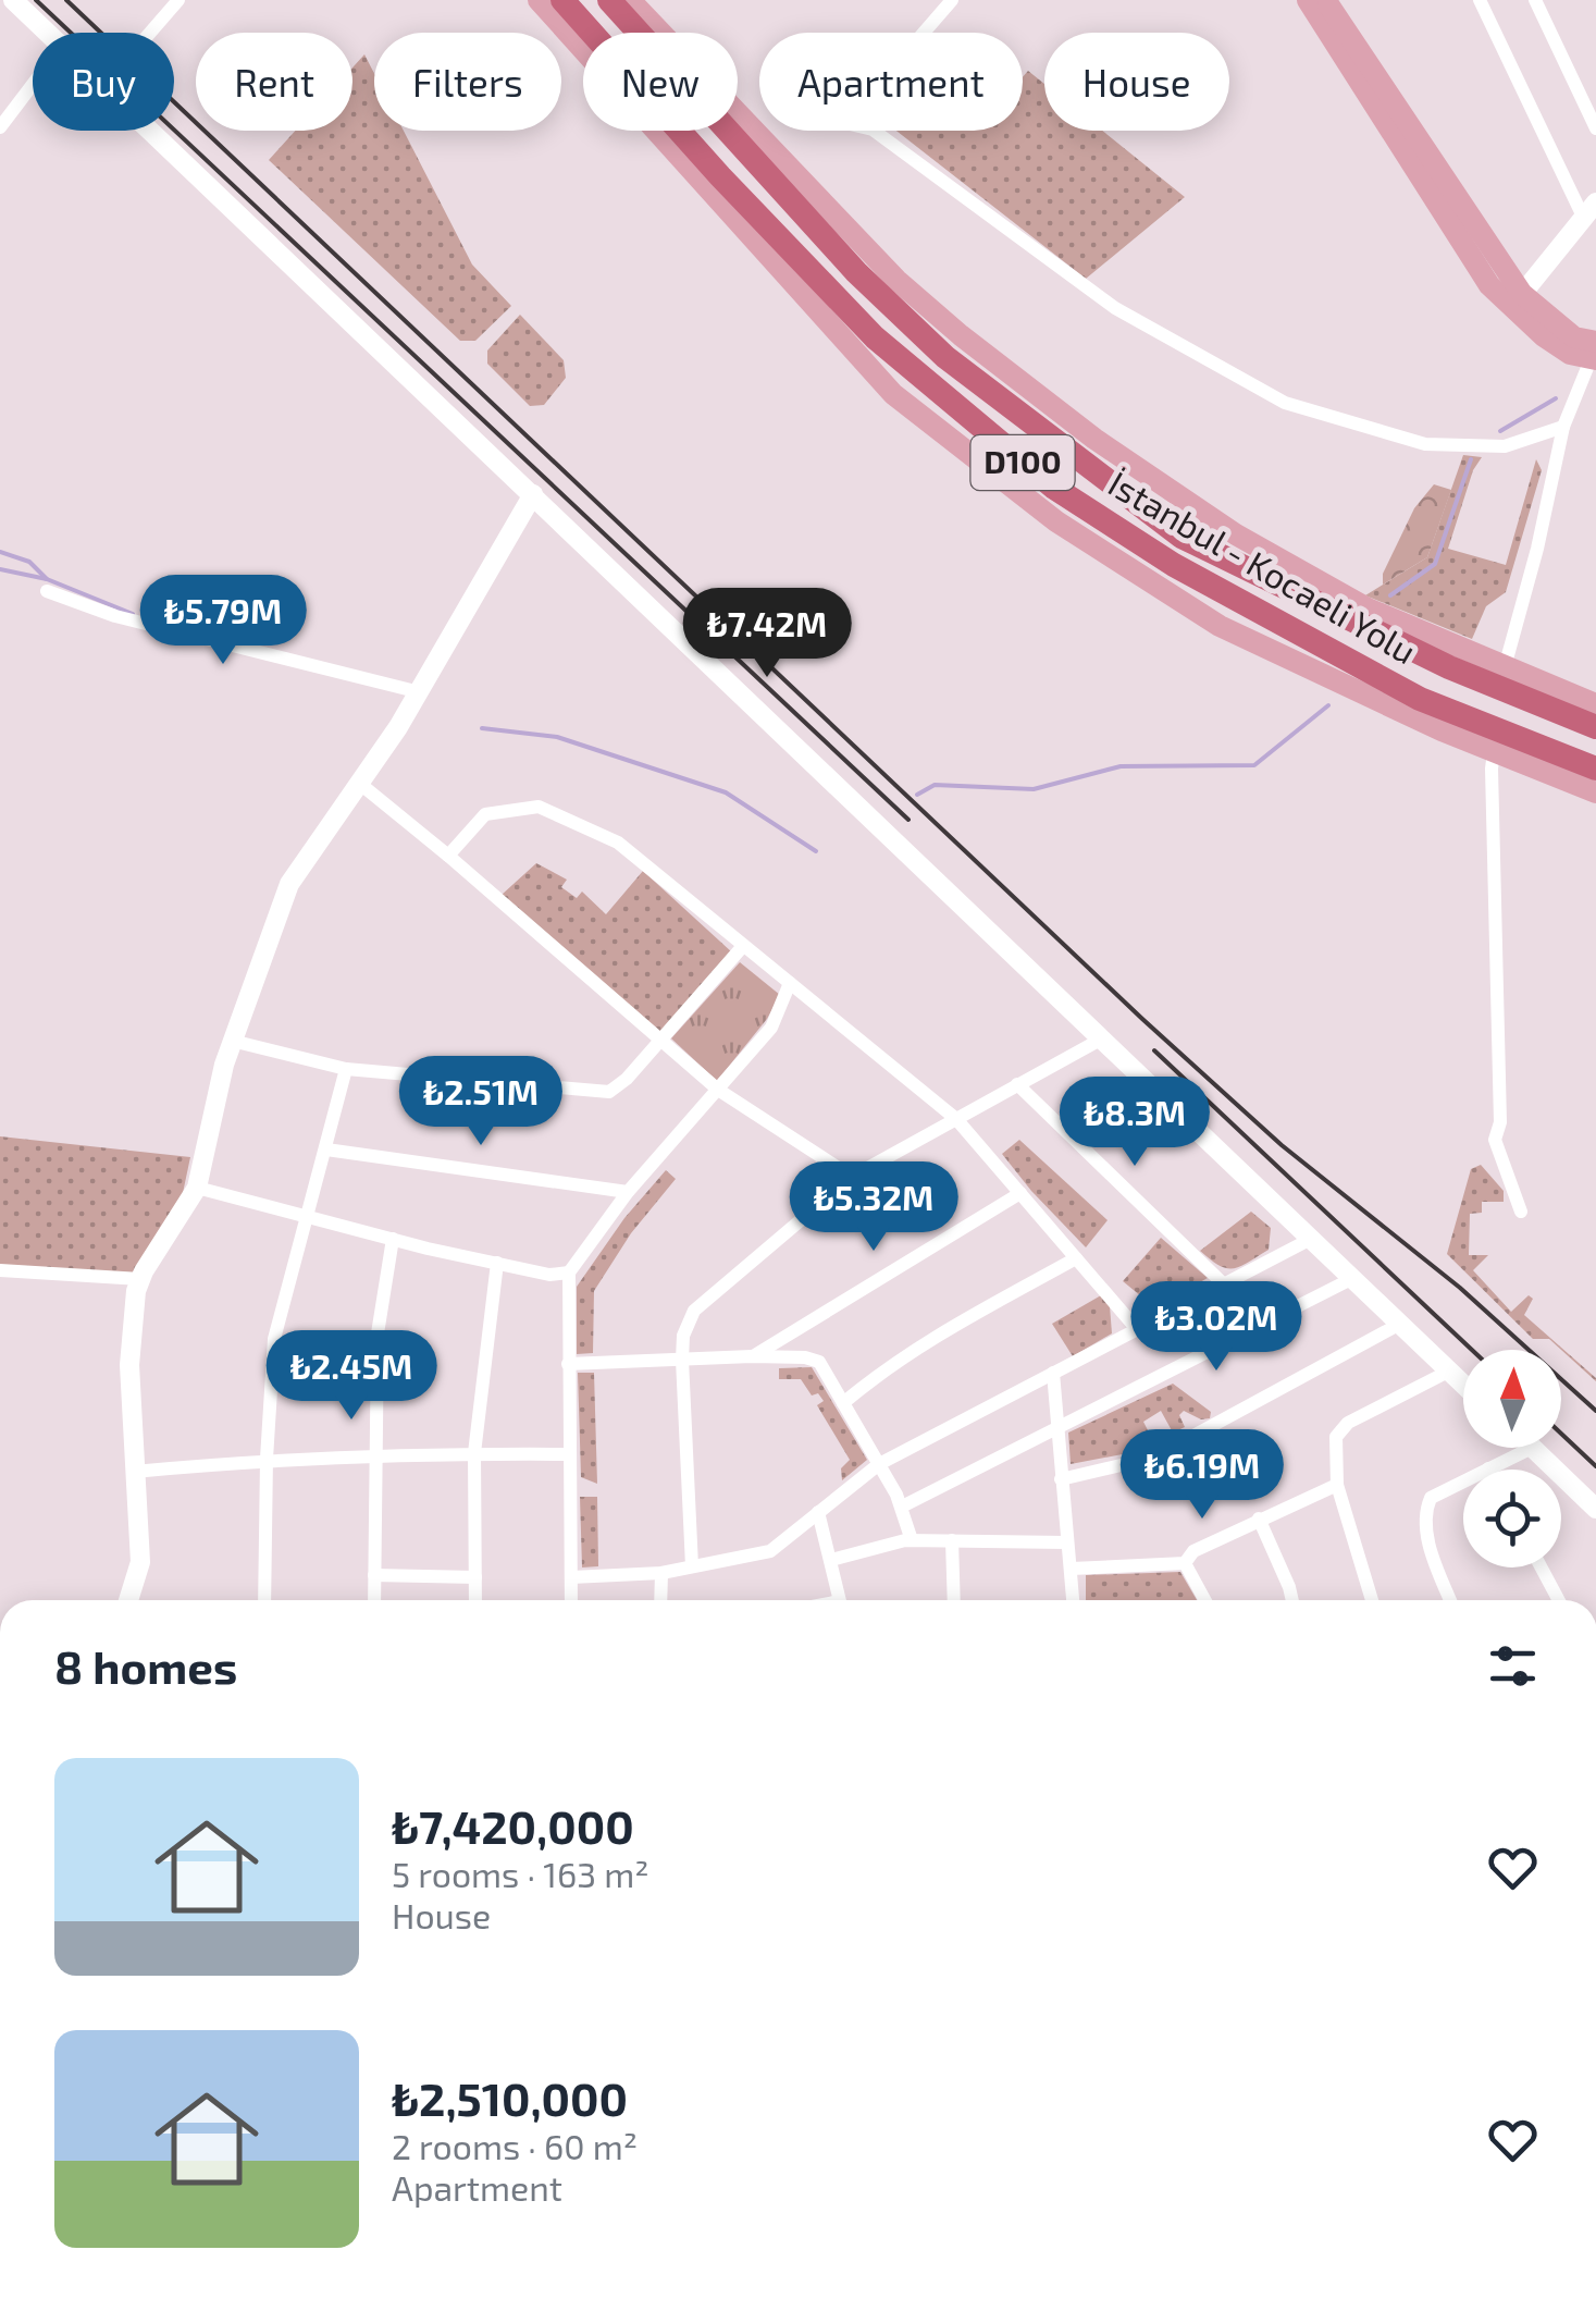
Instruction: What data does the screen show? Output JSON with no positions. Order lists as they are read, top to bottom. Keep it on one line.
{"streets":{"highway":["D100","İstanbul - Kocaeli Yolu"]},"north":"top","page":{"chip":["Buy","Rent","Filters","New","Apartment","House"],"price":["₺5.79M","₺7.42M","₺2.51M","₺8.3M","₺5.32M","₺3.02M","₺2.45M","₺6.19M"],"heading":"8 homes","list":[{"name":"₺7,420,000","note":"5 rooms · 163 m² · House"},{"name":"₺2,510,000","note":"2 rooms · 60 m² · Apartment"}]}}
